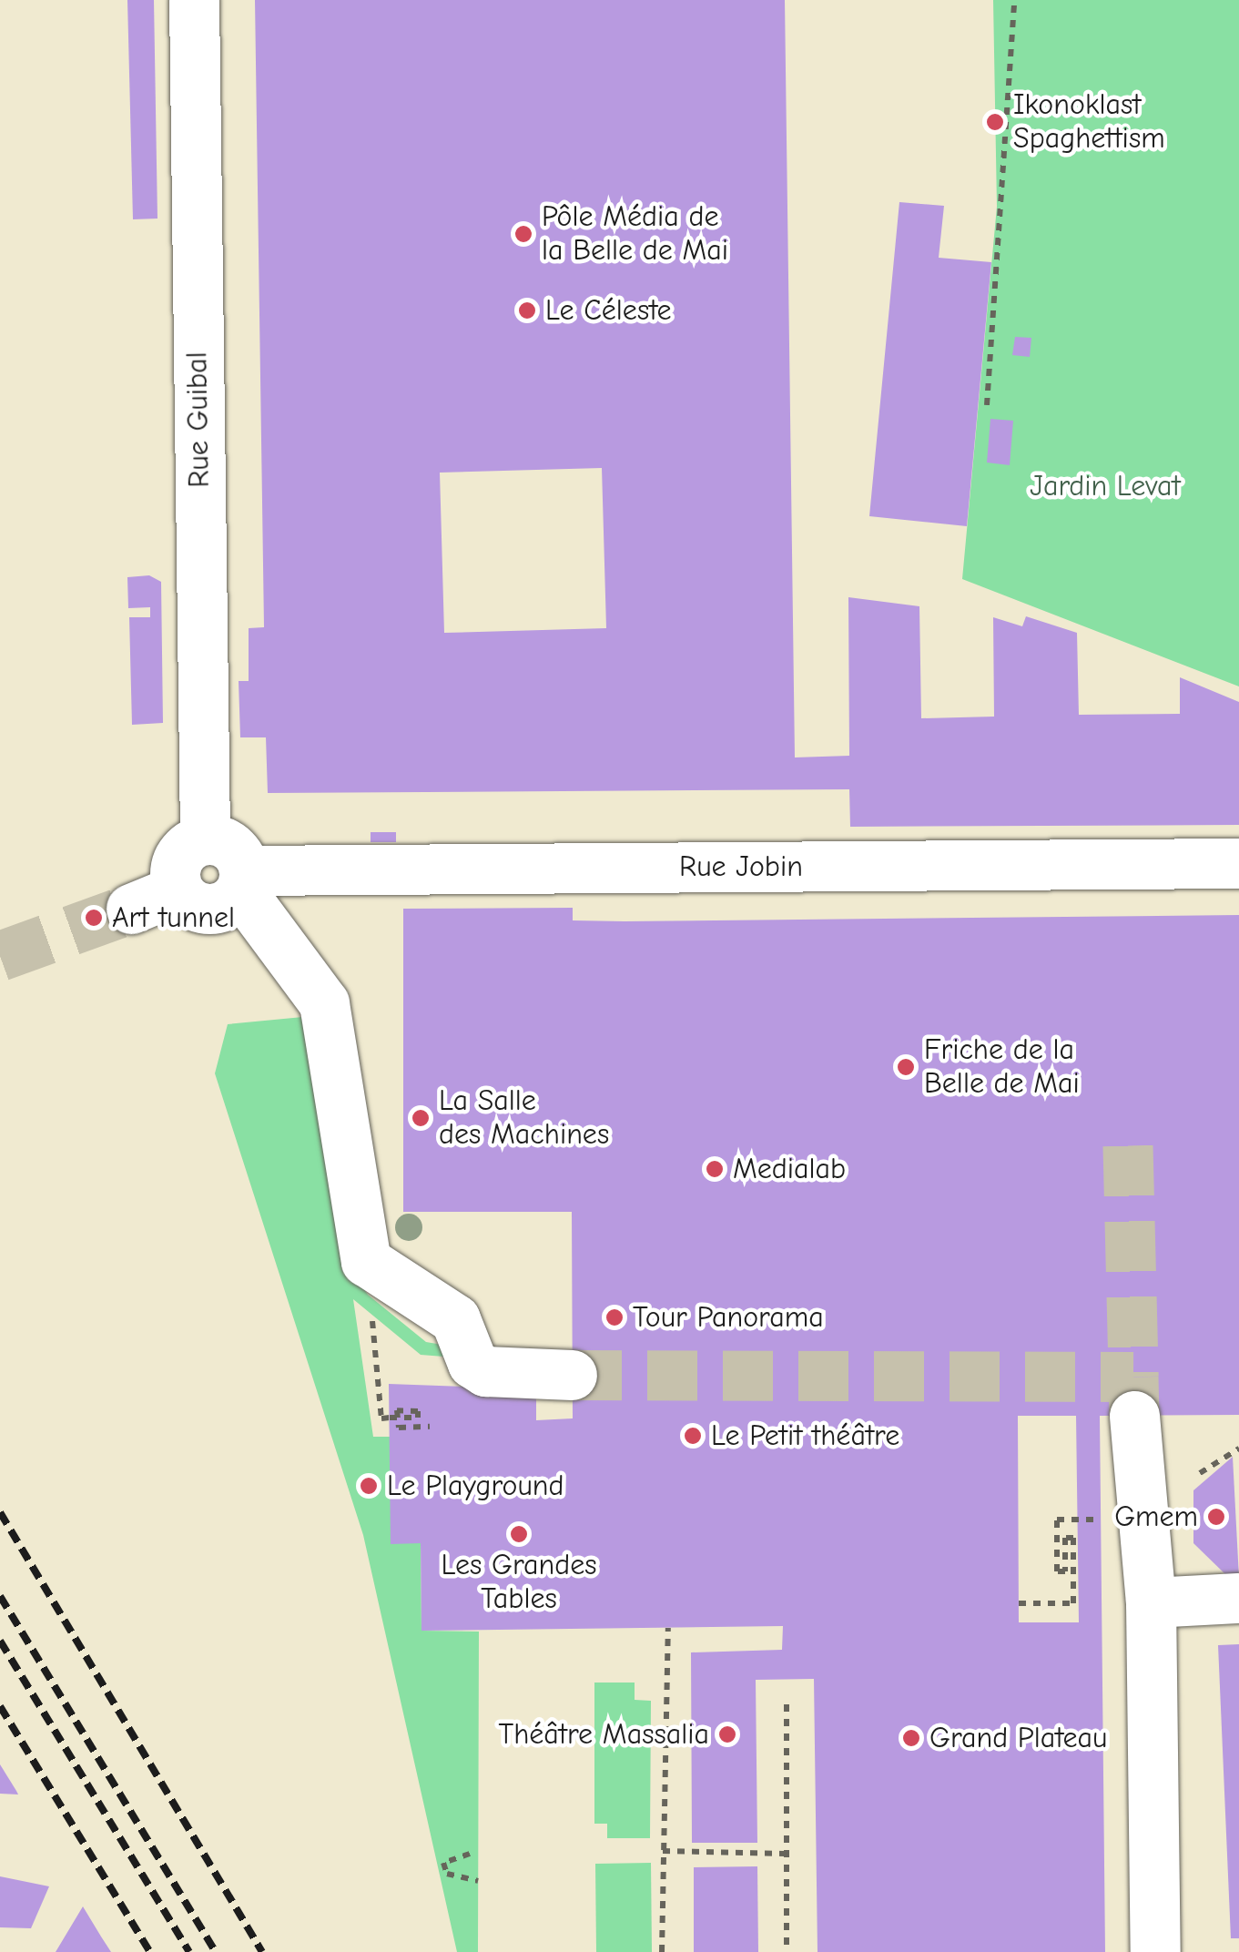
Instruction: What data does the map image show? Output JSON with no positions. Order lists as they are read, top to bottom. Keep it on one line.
{"streets":{"street":["Rue Guibal","Rue Jobin"]},"crossings":[["Rue Guibal","Rue Jobin"]],"parks":["Jardin Levat"],"places":["Ikonoklast Spaghettism","Pôle Média de la Belle de Mai","Le Céleste","Art tunnel","Friche de la Belle de Mai","La Salle des Machines","Medialab","Tour Panorama","Le Petit théâtre","Le Playground","Gmem","Les Grandes Tables","Théâtre Massalia","Grand Plateau"]}
